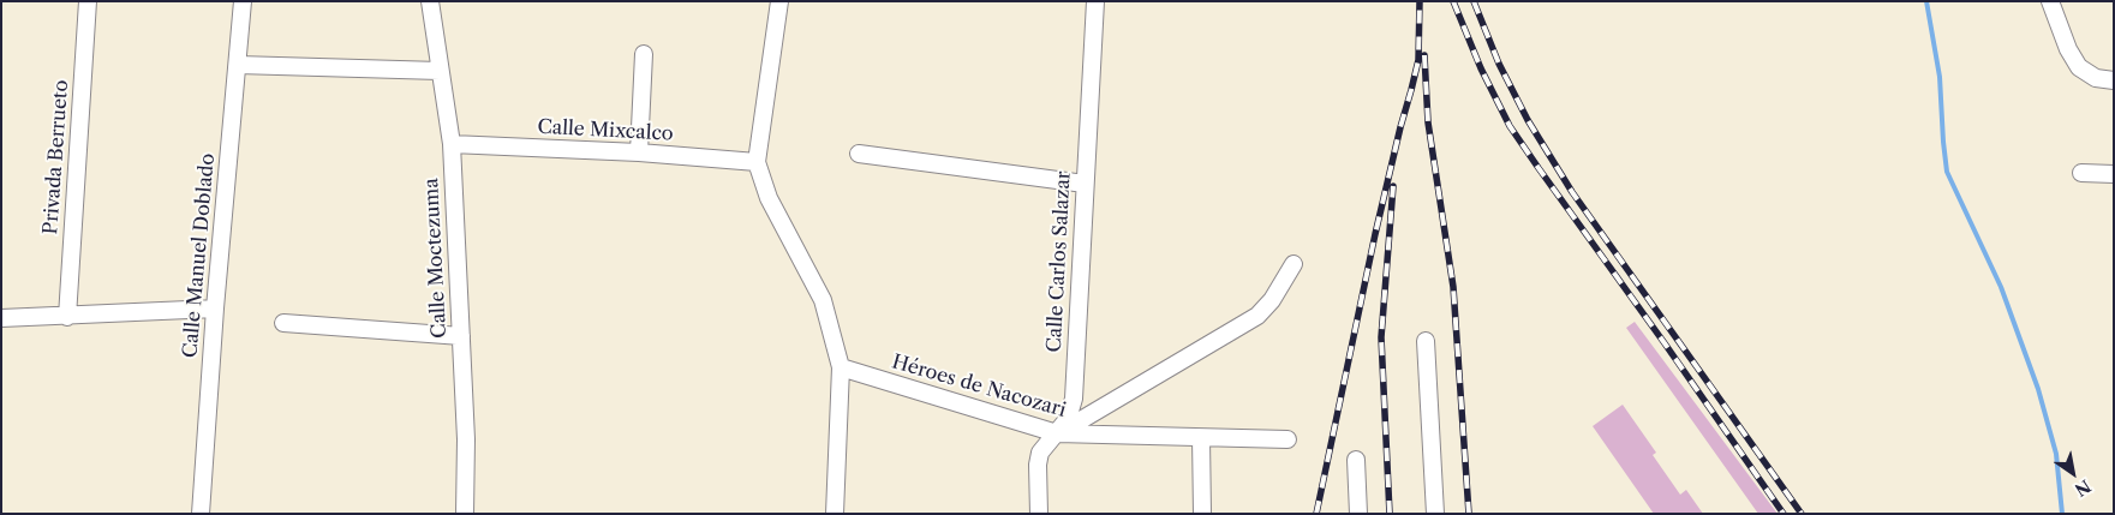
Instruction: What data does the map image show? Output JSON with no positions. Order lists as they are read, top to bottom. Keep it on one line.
{"streets":{"street":["Calle Mixcalco","Privada Berrueto","Calle Manuel Doblado","Calle Moctezuma","Calle Carlos Salazar","Héroes de Nacozari"]},"crossings":[["Calle Mixcalco","Calle Moctezuma"],["Calle Carlos Salazar","Héroes de Nacozari"]],"north":"bottom right"}
